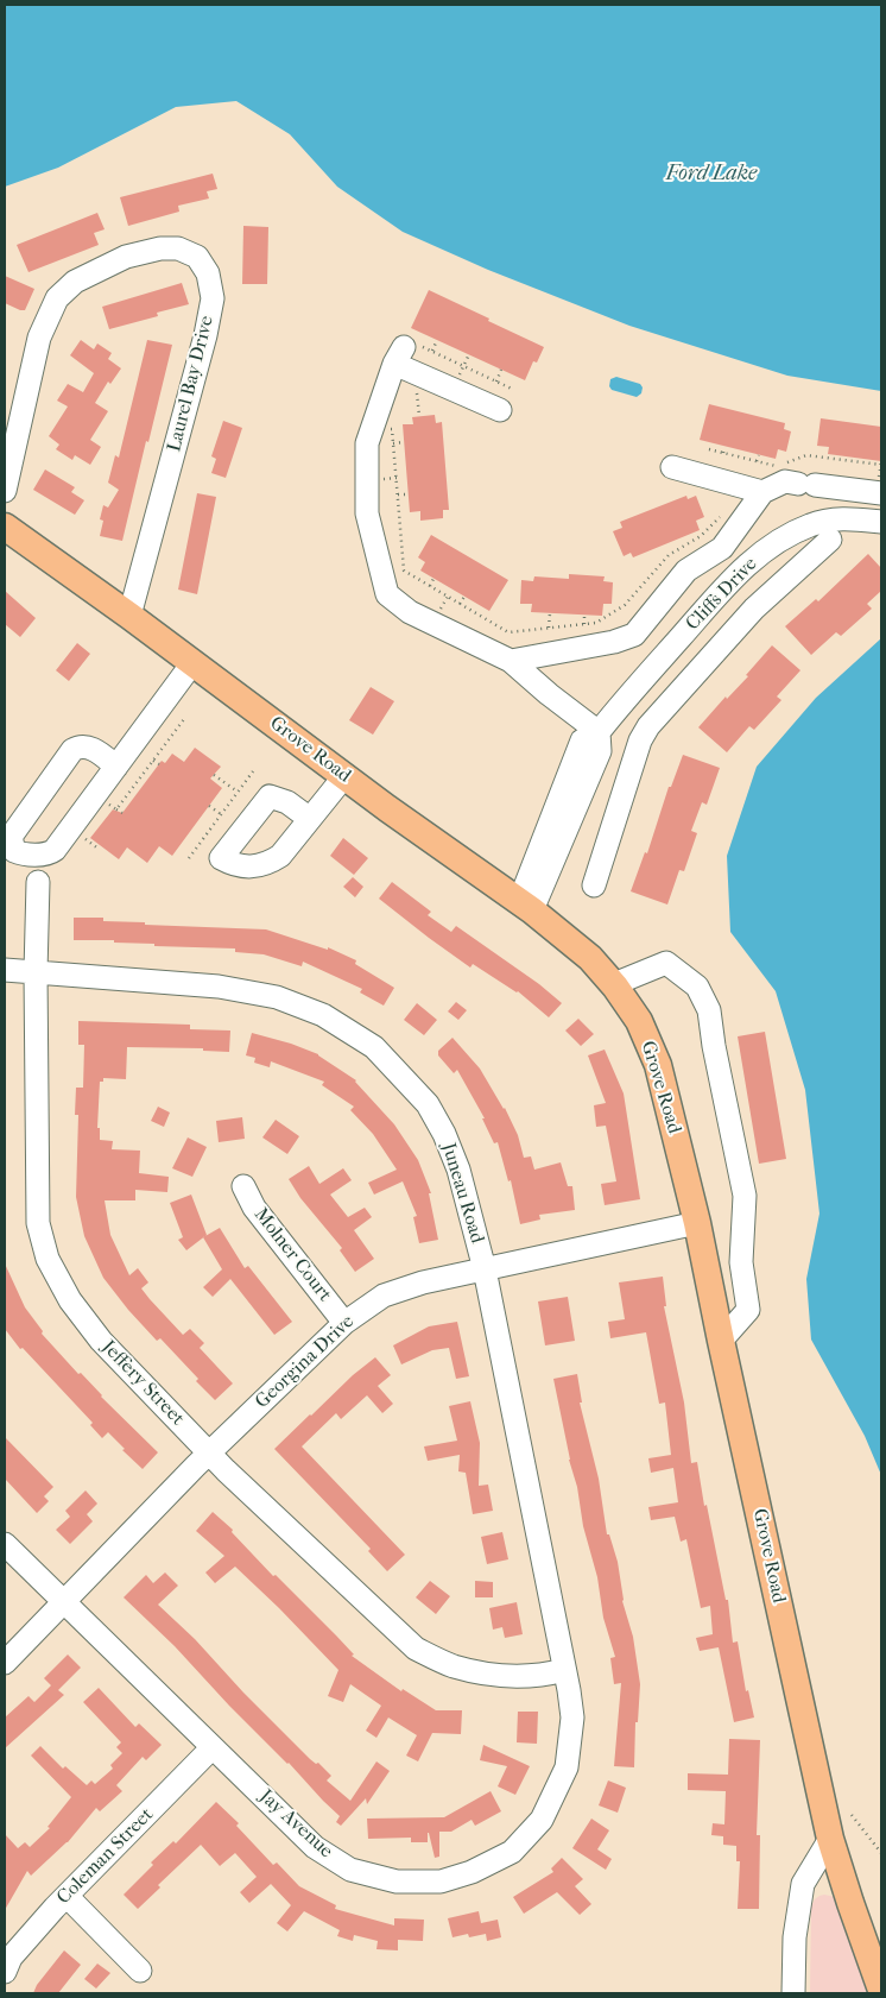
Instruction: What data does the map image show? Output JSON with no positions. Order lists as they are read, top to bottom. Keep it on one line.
{"streets":{"main road":["Grove Road"],"street":["Laurel Bay Drive","Cliffs Drive","Juneau Road","Molner Court","Georgina Drive","Jeffery Street","Jay Avenue","Coleman Street"]},"crossings":[["Laurel Bay Drive","Grove Road"],["Grove Road","Georgina Drive"],["Juneau Road","Georgina Drive"],["Juneau Road","Jeffery Street"],["Juneau Road","Jay Avenue"],["Molner Court","Georgina Drive"],["Georgina Drive","Jeffery Street"],["Georgina Drive","Jay Avenue"],["Jeffery Street","Jay Avenue"],["Jay Avenue","Coleman Street"]],"water":["Ford Lake"]}
